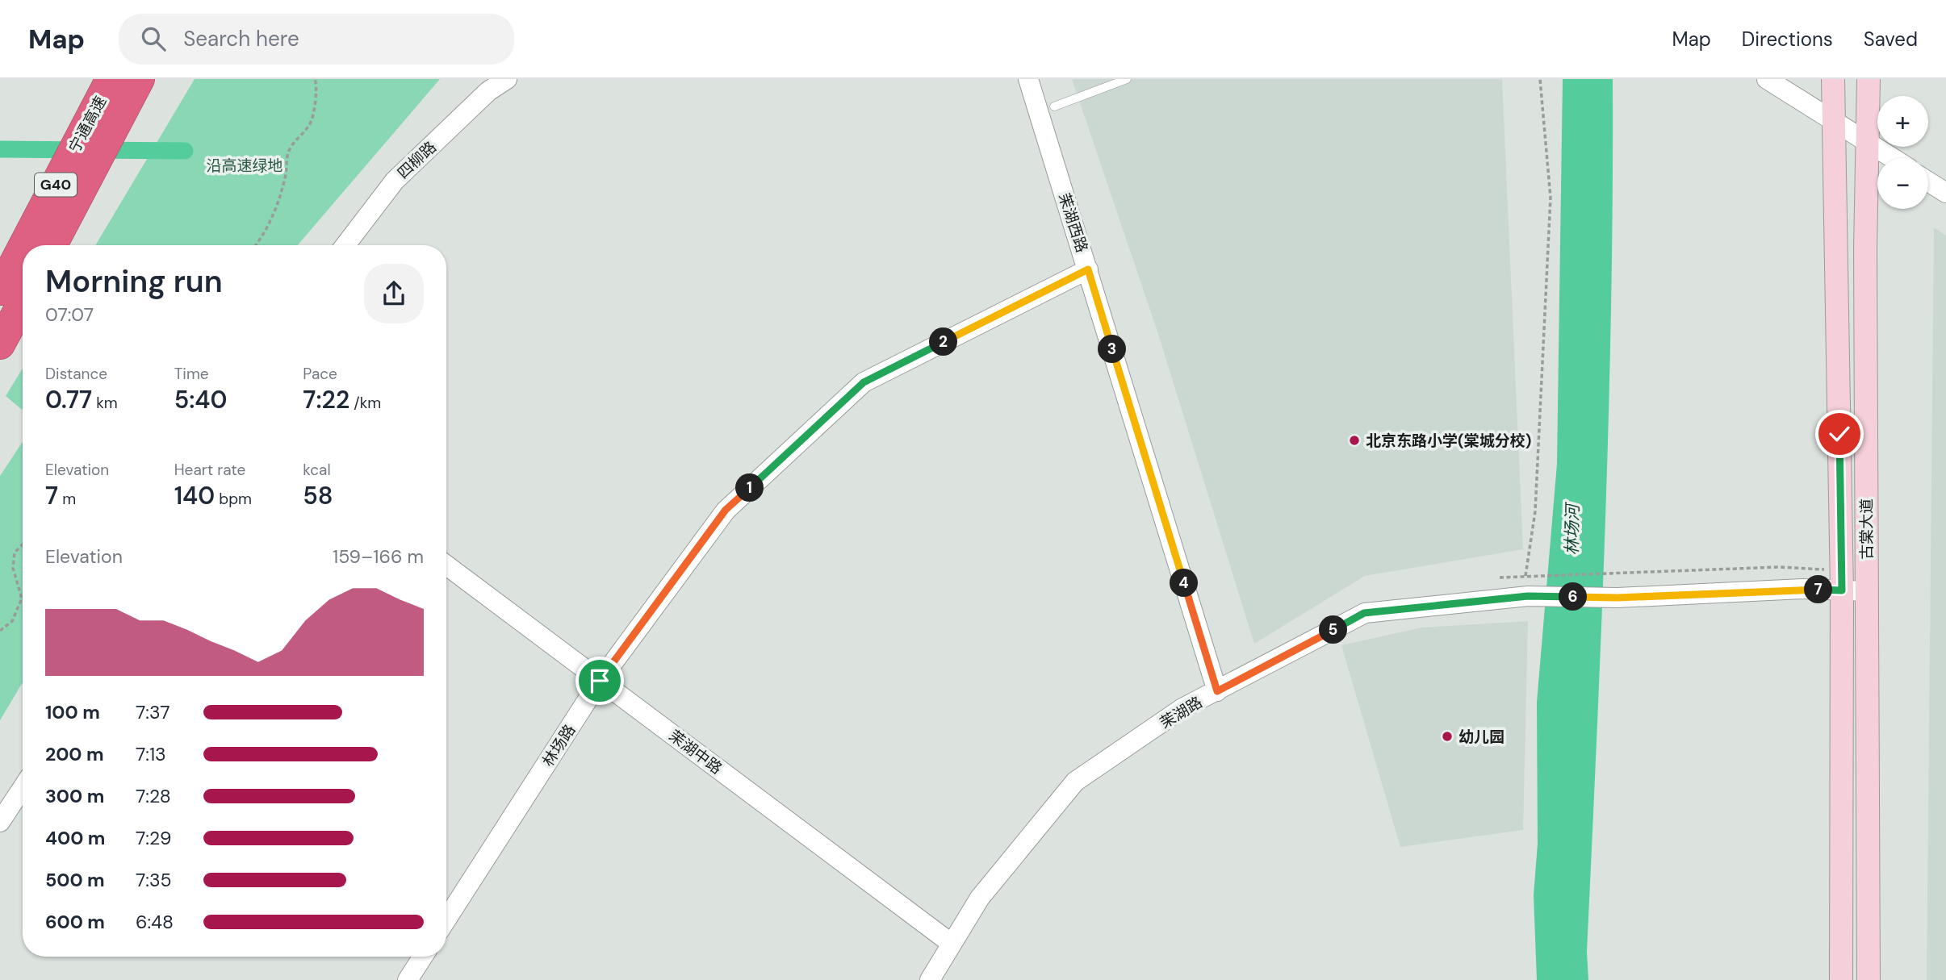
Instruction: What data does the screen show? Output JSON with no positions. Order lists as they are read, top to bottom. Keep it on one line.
{"streets":{"highway":["宁通高速","G40"],"main road":["古棠大道"],"street":["四柳路","茉湖西路","茉湖路","林场路","茉湖中路"]},"crossings":[["茉湖西路","茉湖路"],["茉湖西路","林场路"],["古棠大道","茉湖路"],["茉湖路","茉湖中路"],["林场路","茉湖中路"]],"water":["林场河"],"parks":["沿高速绿地"],"places":["北京东路小学(棠城分校)","幼儿园"],"page":{"header":"Map","search":"Search here","nav":["Map","Directions","Saved"],"map_buttons":["+","−"],"heading":["Morning run","07:07"],"pins":["2","3","1","4","7","6","5"],"stats":[["Distance","0.77 km"],["Time","5:40"],["Pace","7:22 /km"],["Elevation","7 m"],["Heart rate","140 bpm"],["kcal","58"]],"chart":["Elevation","159–166 m"],"list":[{"name":"100 m","note":"7:37"},{"name":"200 m","note":"7:13"},{"name":"300 m","note":"7:28"},{"name":"400 m","note":"7:29"},{"name":"500 m","note":"7:35"},{"name":"600 m","note":"6:48"}]}}
